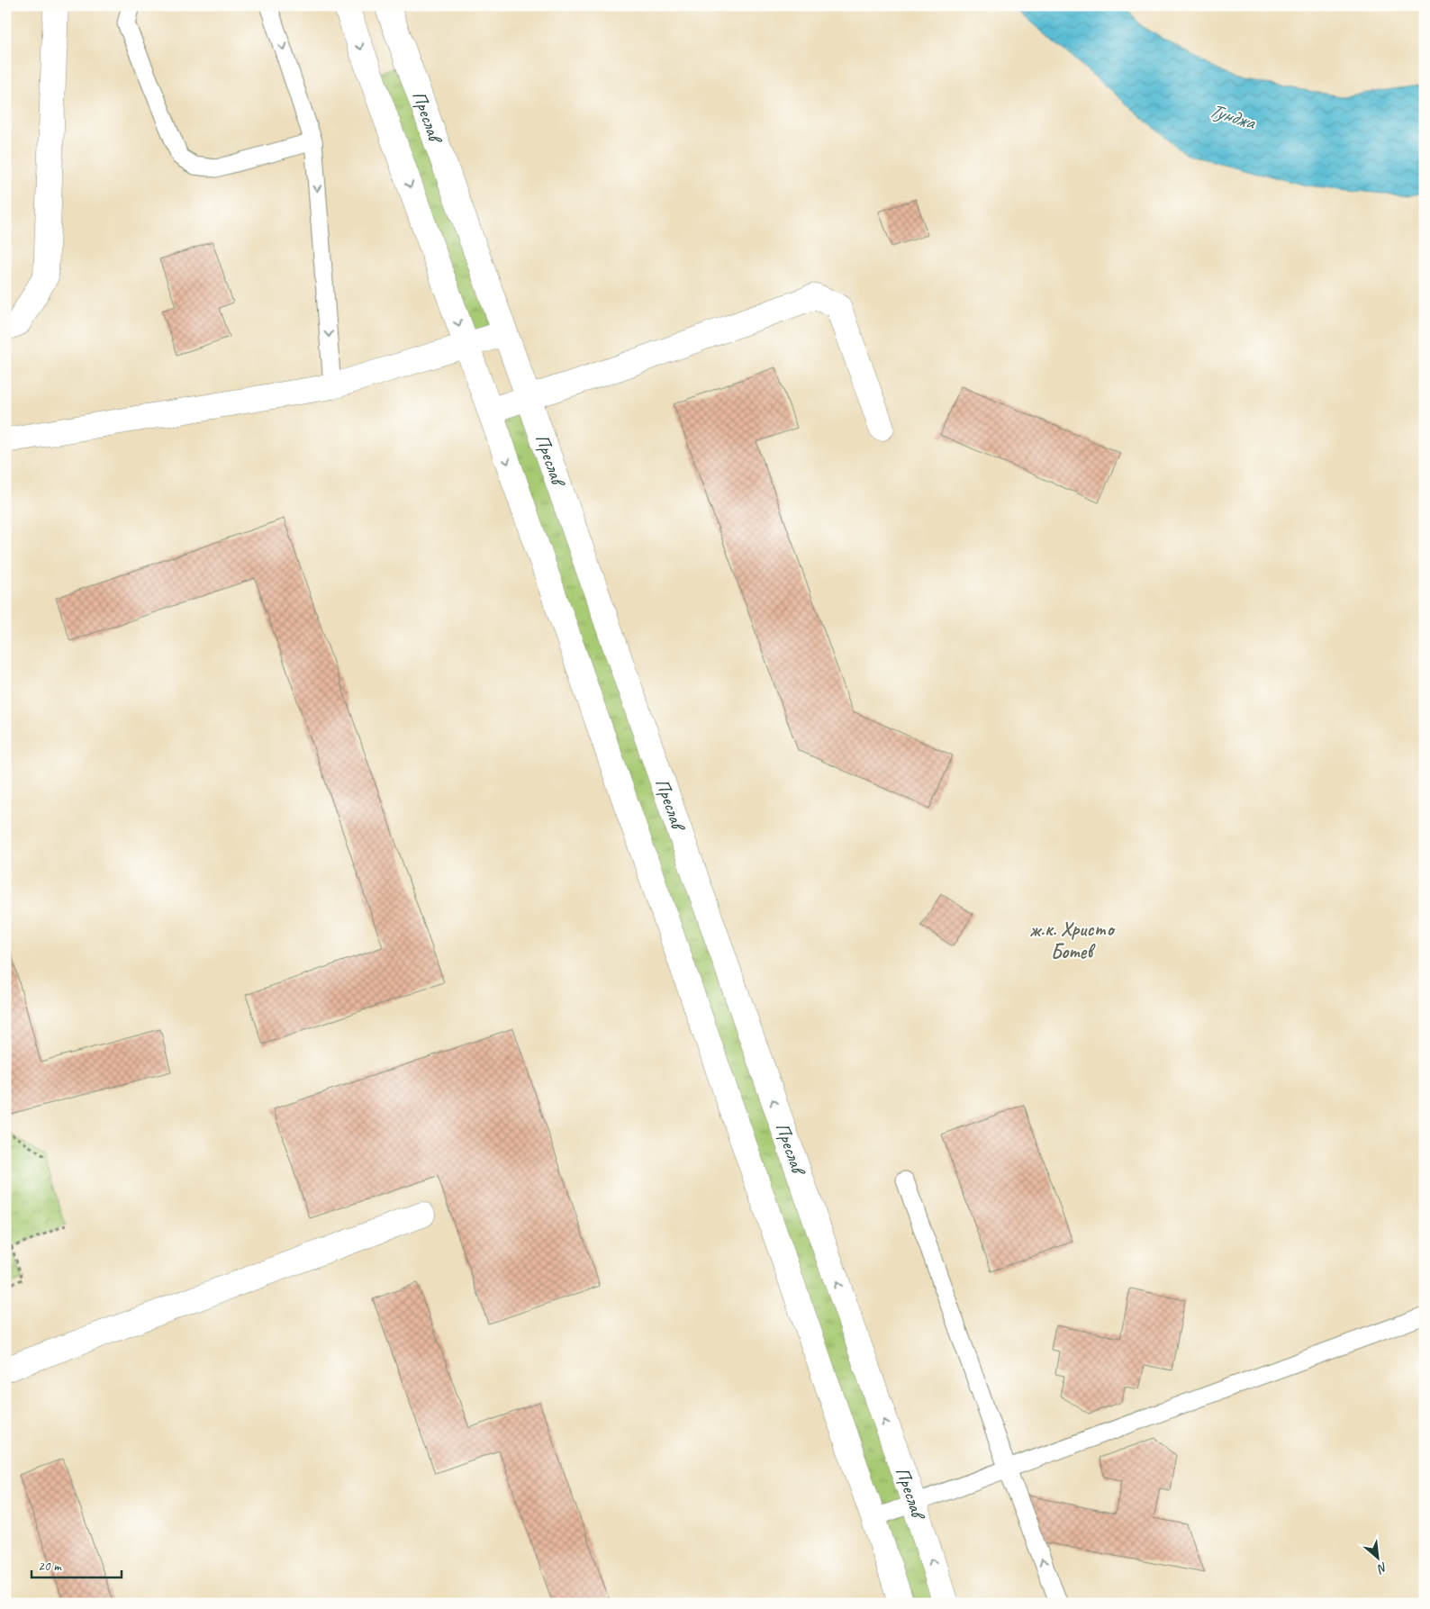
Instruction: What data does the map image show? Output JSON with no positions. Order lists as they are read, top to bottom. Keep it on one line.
{"streets":{"main road":["Преслав"]},"districts":["ж.к. Христо Ботев"],"water":["Тунджа"],"scale_bar":"20 m","north":"bottom right"}
